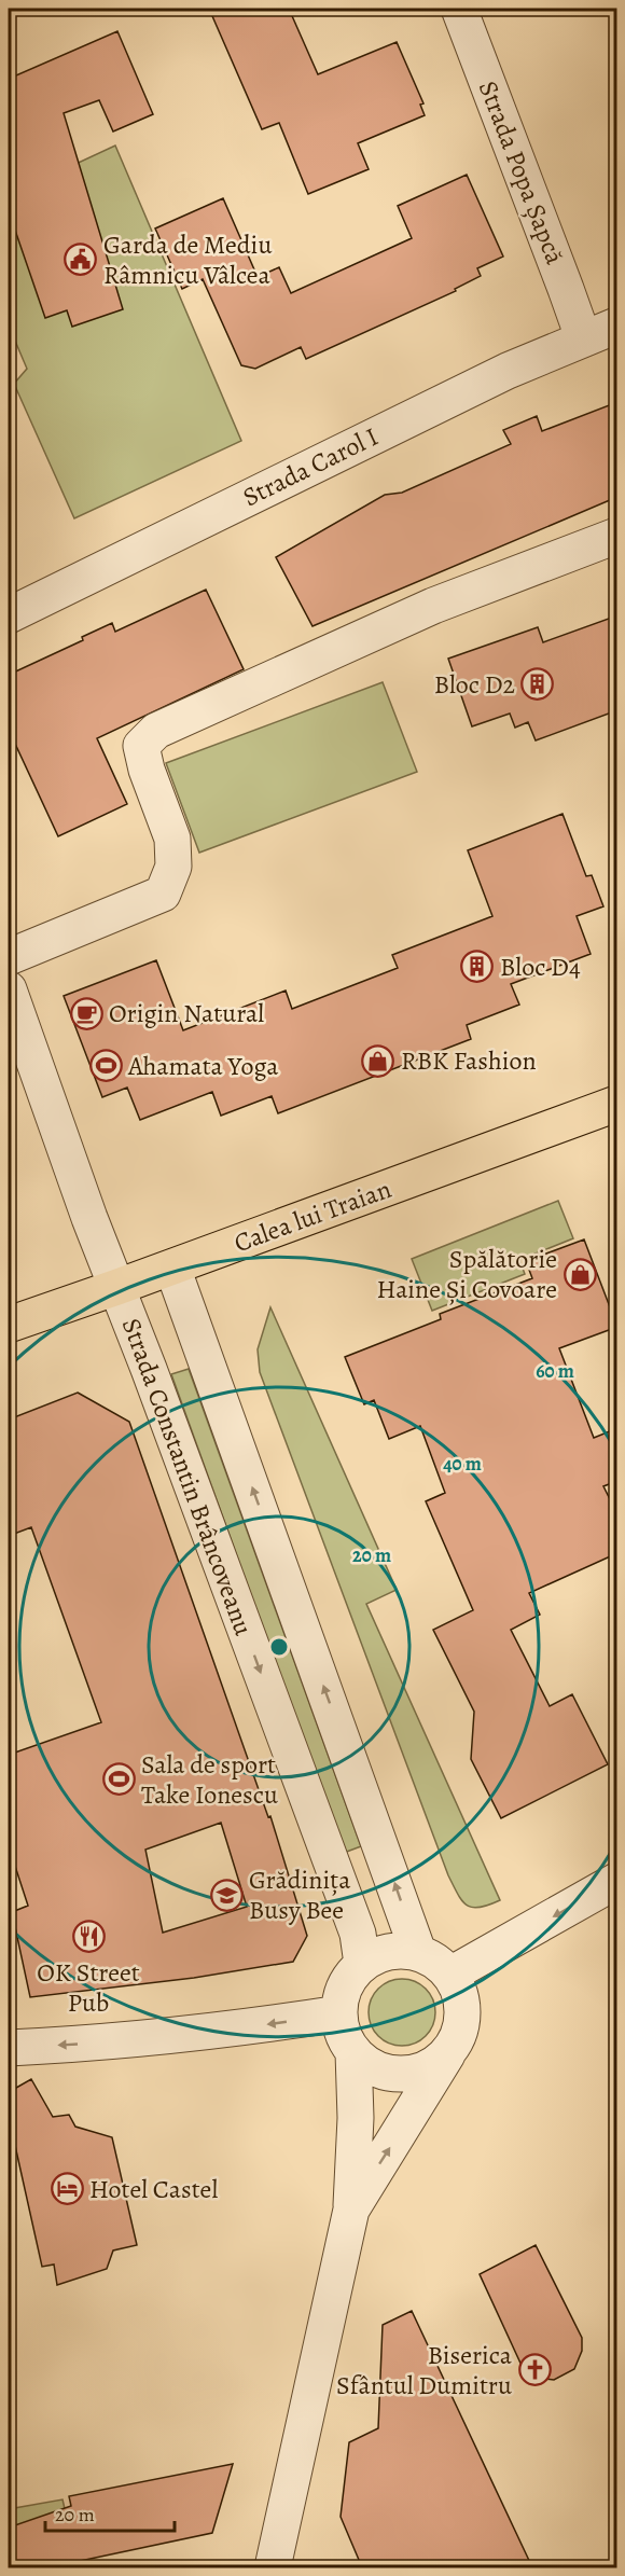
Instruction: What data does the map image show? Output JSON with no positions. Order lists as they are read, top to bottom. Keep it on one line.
{"streets":{"main road":["Calea lui Traian"],"street":["Strada Popa Șapcă","Strada Carol I","Strada Constantin Brâncoveanu"]},"crossings":[["Strada Popa Șapcă","Strada Carol I"],["Calea lui Traian","Strada Constantin Brâncoveanu"]],"places":{"public building":["Garda de Mediu Râmnicu Vâlcea"],"building":["Bloc D2","Bloc D4"],"cafe":["Origin Natural"],"shop":["RBK Fashion","Spălătorie Haine Și Covoare"],"sports":["Ahamata Yoga","Sala de sport Take Ionescu"],"school or university":["Grădinița Busy Bee"],"restaurant":["OK Street Pub"],"hotel":["Hotel Castel"],"church":["Biserica Sfântul Dumitru"]},"scale_bar":"20 m","rings":["60 m","40 m","20 m"]}
